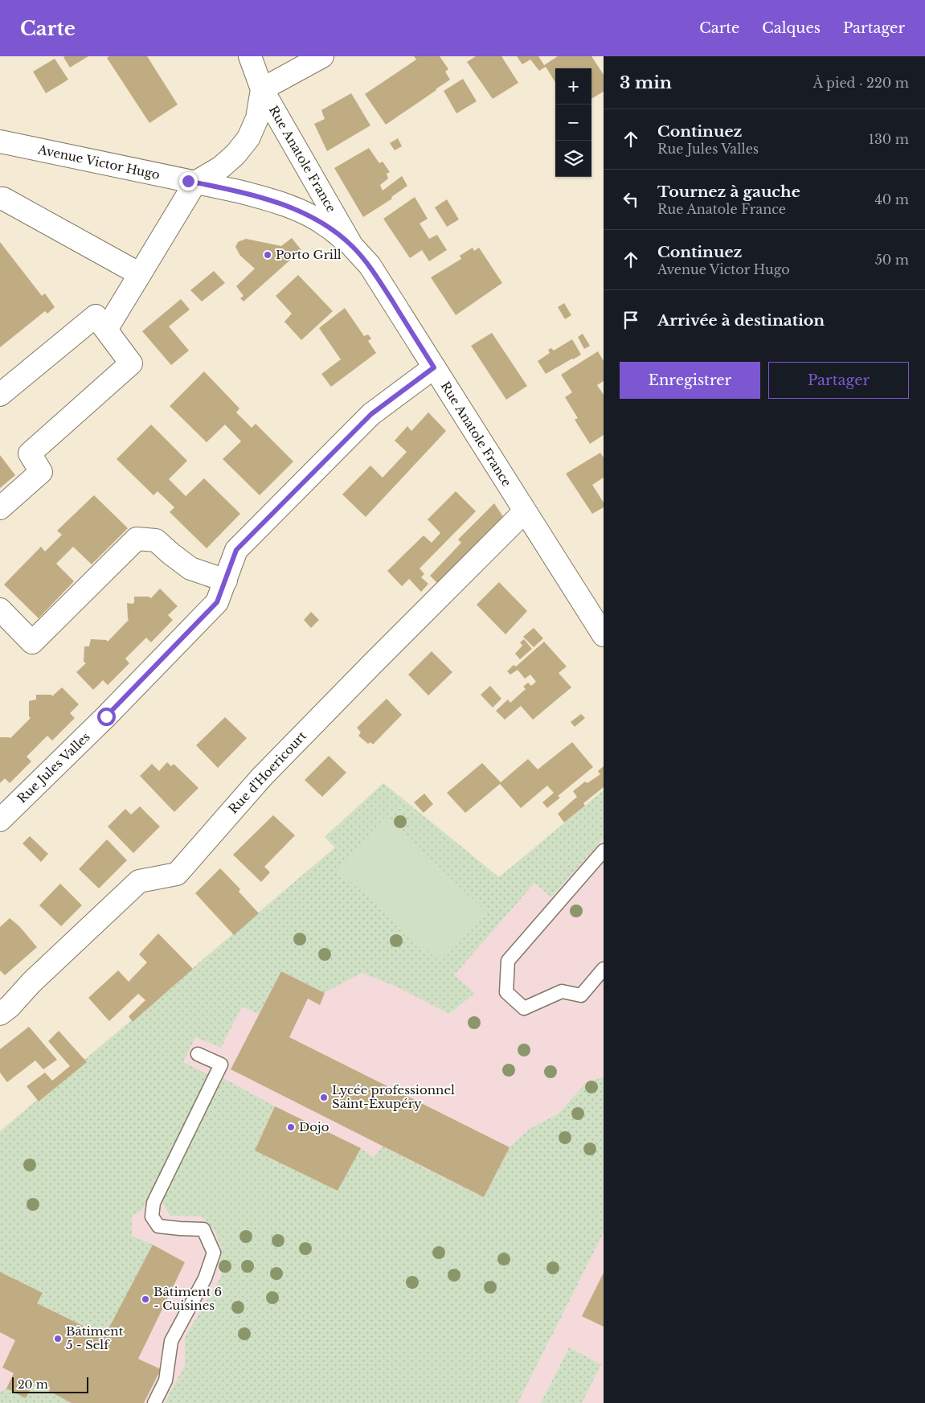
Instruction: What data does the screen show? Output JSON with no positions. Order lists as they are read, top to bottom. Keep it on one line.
{"streets":{"street":["Rue Anatole France","Avenue Victor Hugo","Rue Jules Valles","Rue d'Hoericourt"]},"crossings":[["Rue Anatole France","Avenue Victor Hugo"],["Rue Anatole France","Rue Jules Valles"],["Rue Anatole France","Rue d'Hoericourt"]],"places":["Porto Grill","Lycée professionnel Saint-Exupéry","Dojo","Bâtiment 6 - Cuisines","Bâtiment 5 - Self"],"scale_bar":"20 m","page":{"header":"Carte","nav":["Carte","Calques","Partager"],"heading":["3 min","À pied · 220 m"],"map_buttons":["+","−"],"list":[["Continuez","Rue Jules Valles","130 m"],["Tournez à gauche","Rue Anatole France","40 m"],["Continuez","Avenue Victor Hugo","50 m"],"Arrivée à destination"],"buttons":["Enregistrer","Partager"],"scale":"20 m"}}
